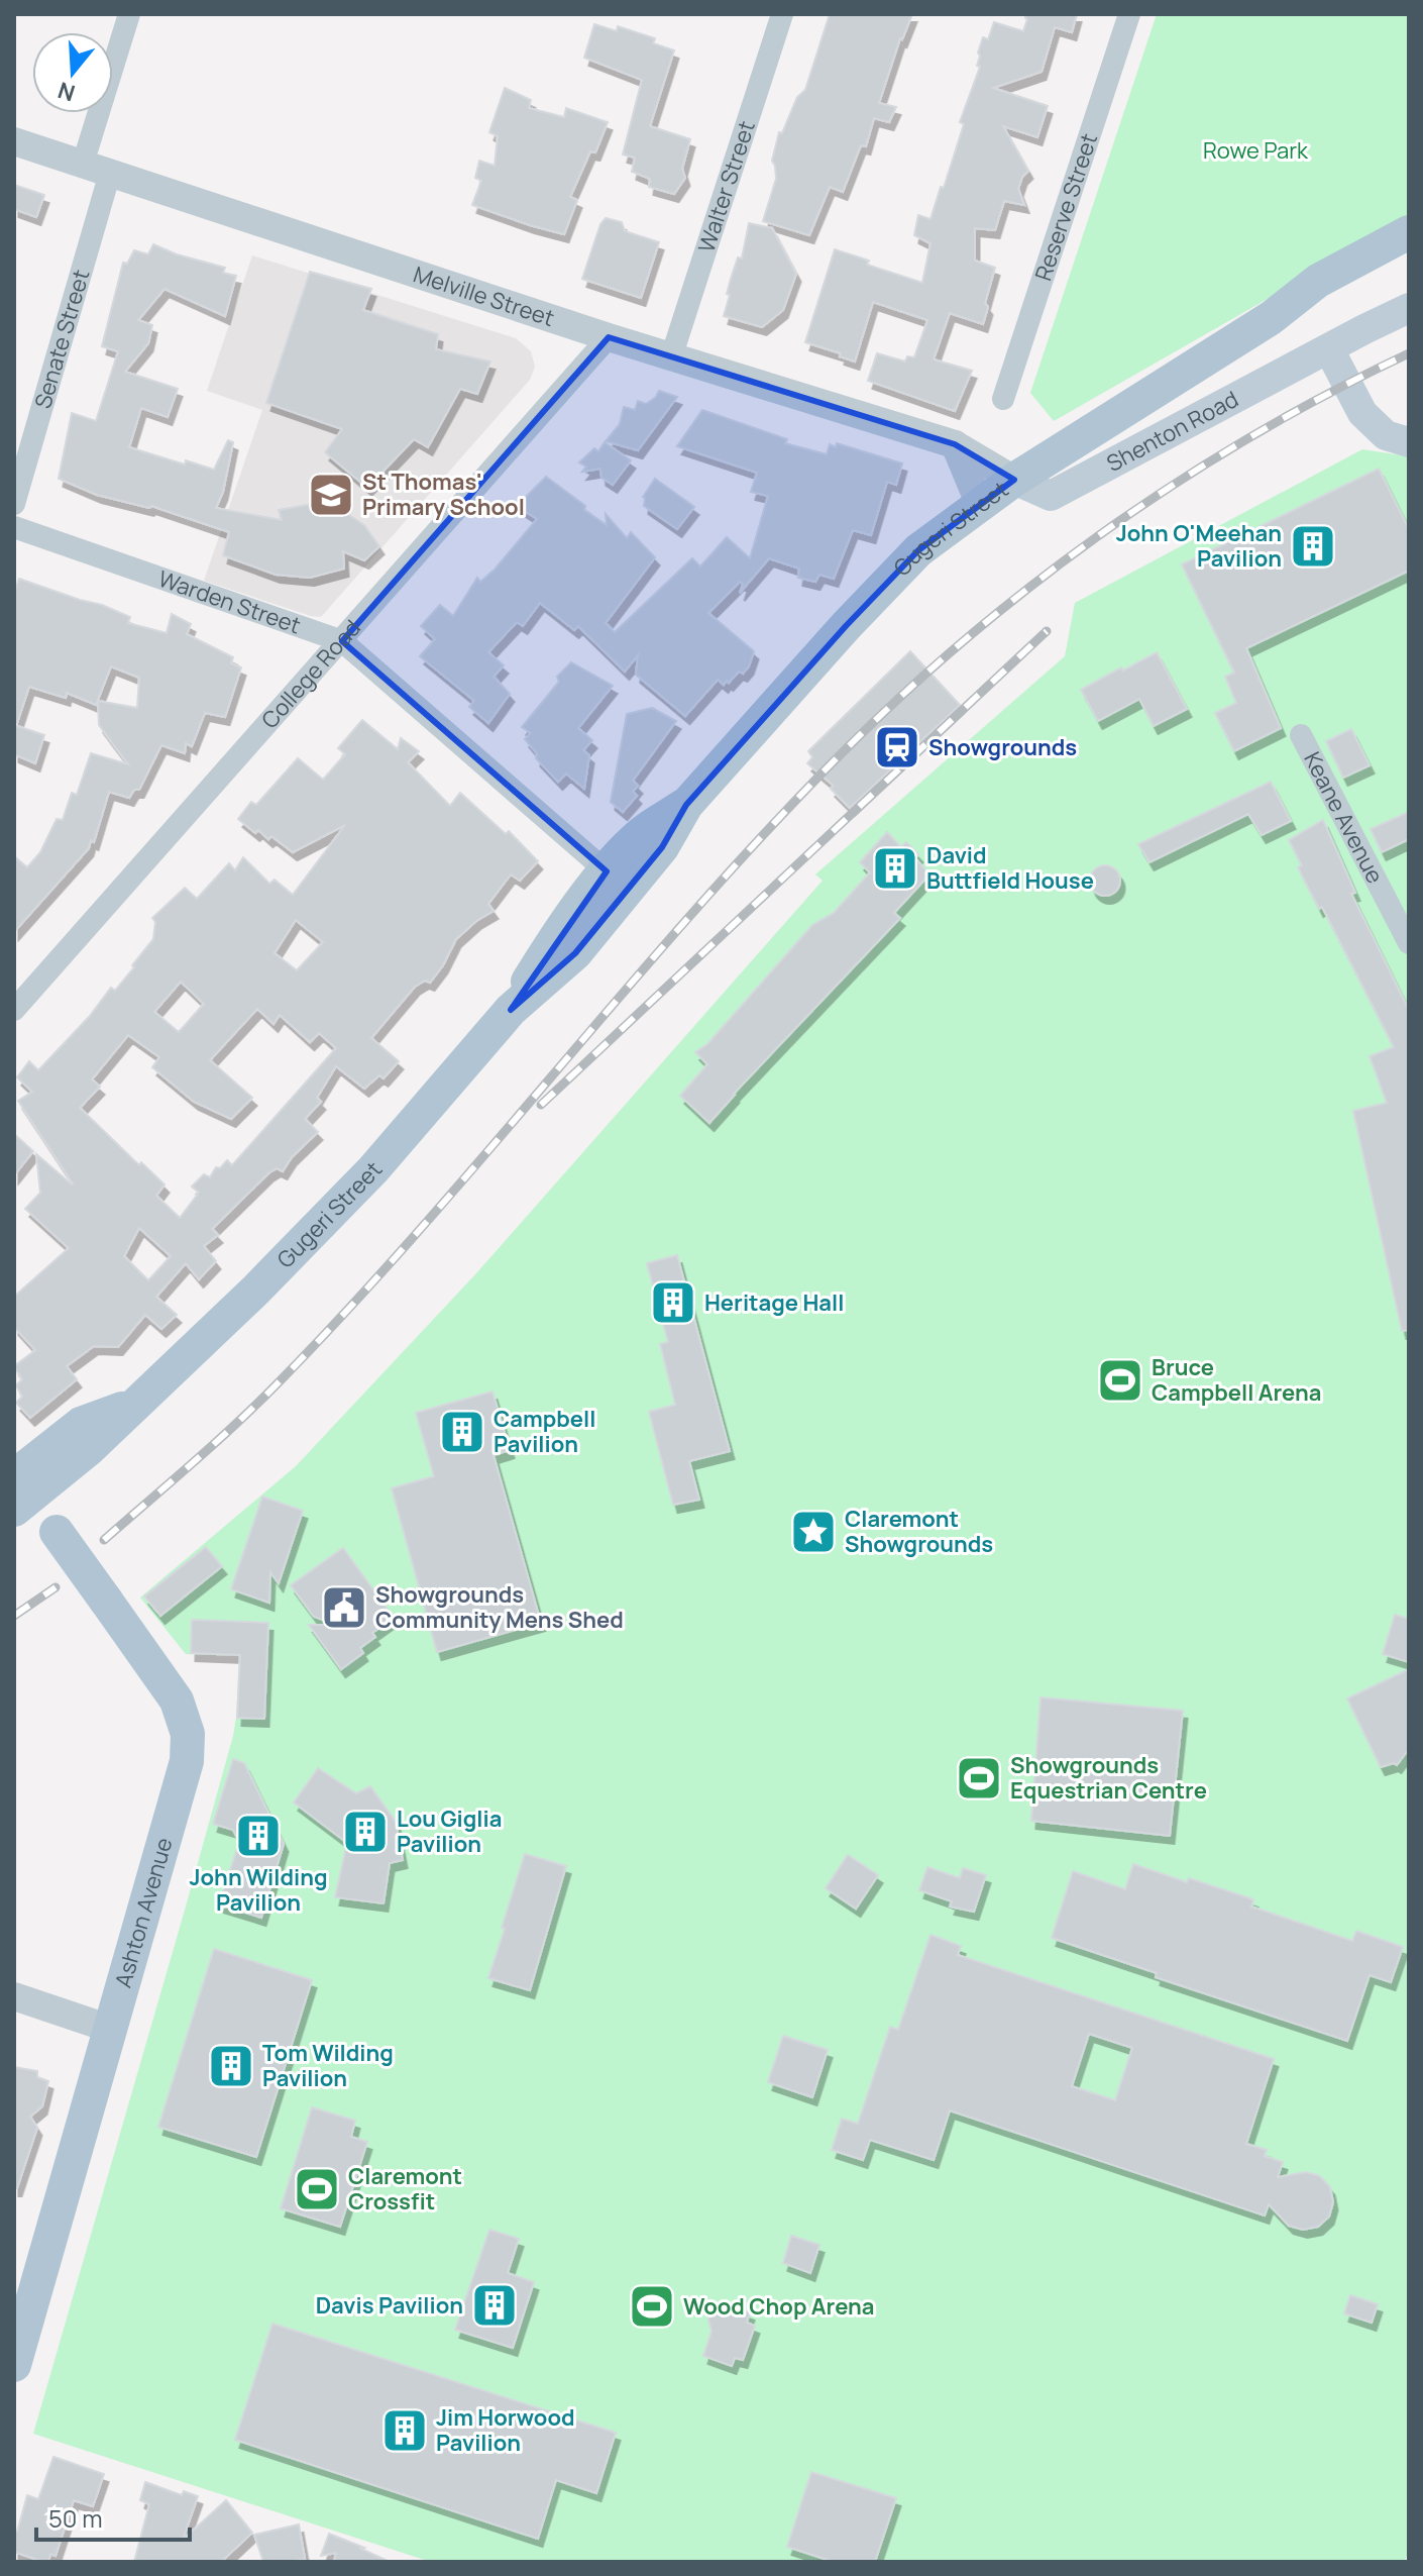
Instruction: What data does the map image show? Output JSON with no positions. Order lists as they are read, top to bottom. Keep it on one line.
{"streets":{"main road":["Shenton Road","Gugeri Street","Ashton Avenue"],"street":["Walter Street","Reserve Street","Melville Street","Senate Street","Warden Street","College Road","Keane Avenue"]},"crossings":[["Walter Street","Melville Street"],["Melville Street","Senate Street"],["Melville Street","Shenton Road"],["Melville Street","Gugeri Street"],["Melville Street","College Road"],["Shenton Road","Gugeri Street"],["Gugeri Street","Warden Street"],["Gugeri Street","Ashton Avenue"],["Warden Street","College Road"]],"parks":["Rowe Park"],"places":{"school or university":["St Thomas' Primary School"],"building":["John O'Meehan Pavilion","David Buttfield House","Heritage Hall","Campbell Pavilion","Lou Giglia Pavilion","John Wilding Pavilion","Tom Wilding Pavilion","Davis Pavilion","Jim Horwood Pavilion"],"station":["Showgrounds"],"sports":["Bruce Campbell Arena","Showgrounds Equestrian Centre","Claremont Crossfit","Wood Chop Arena"],"place":["Claremont Showgrounds"],"public building":["Showgrounds Community Mens Shed"]},"scale_bar":"50 m","north":"bottom"}
